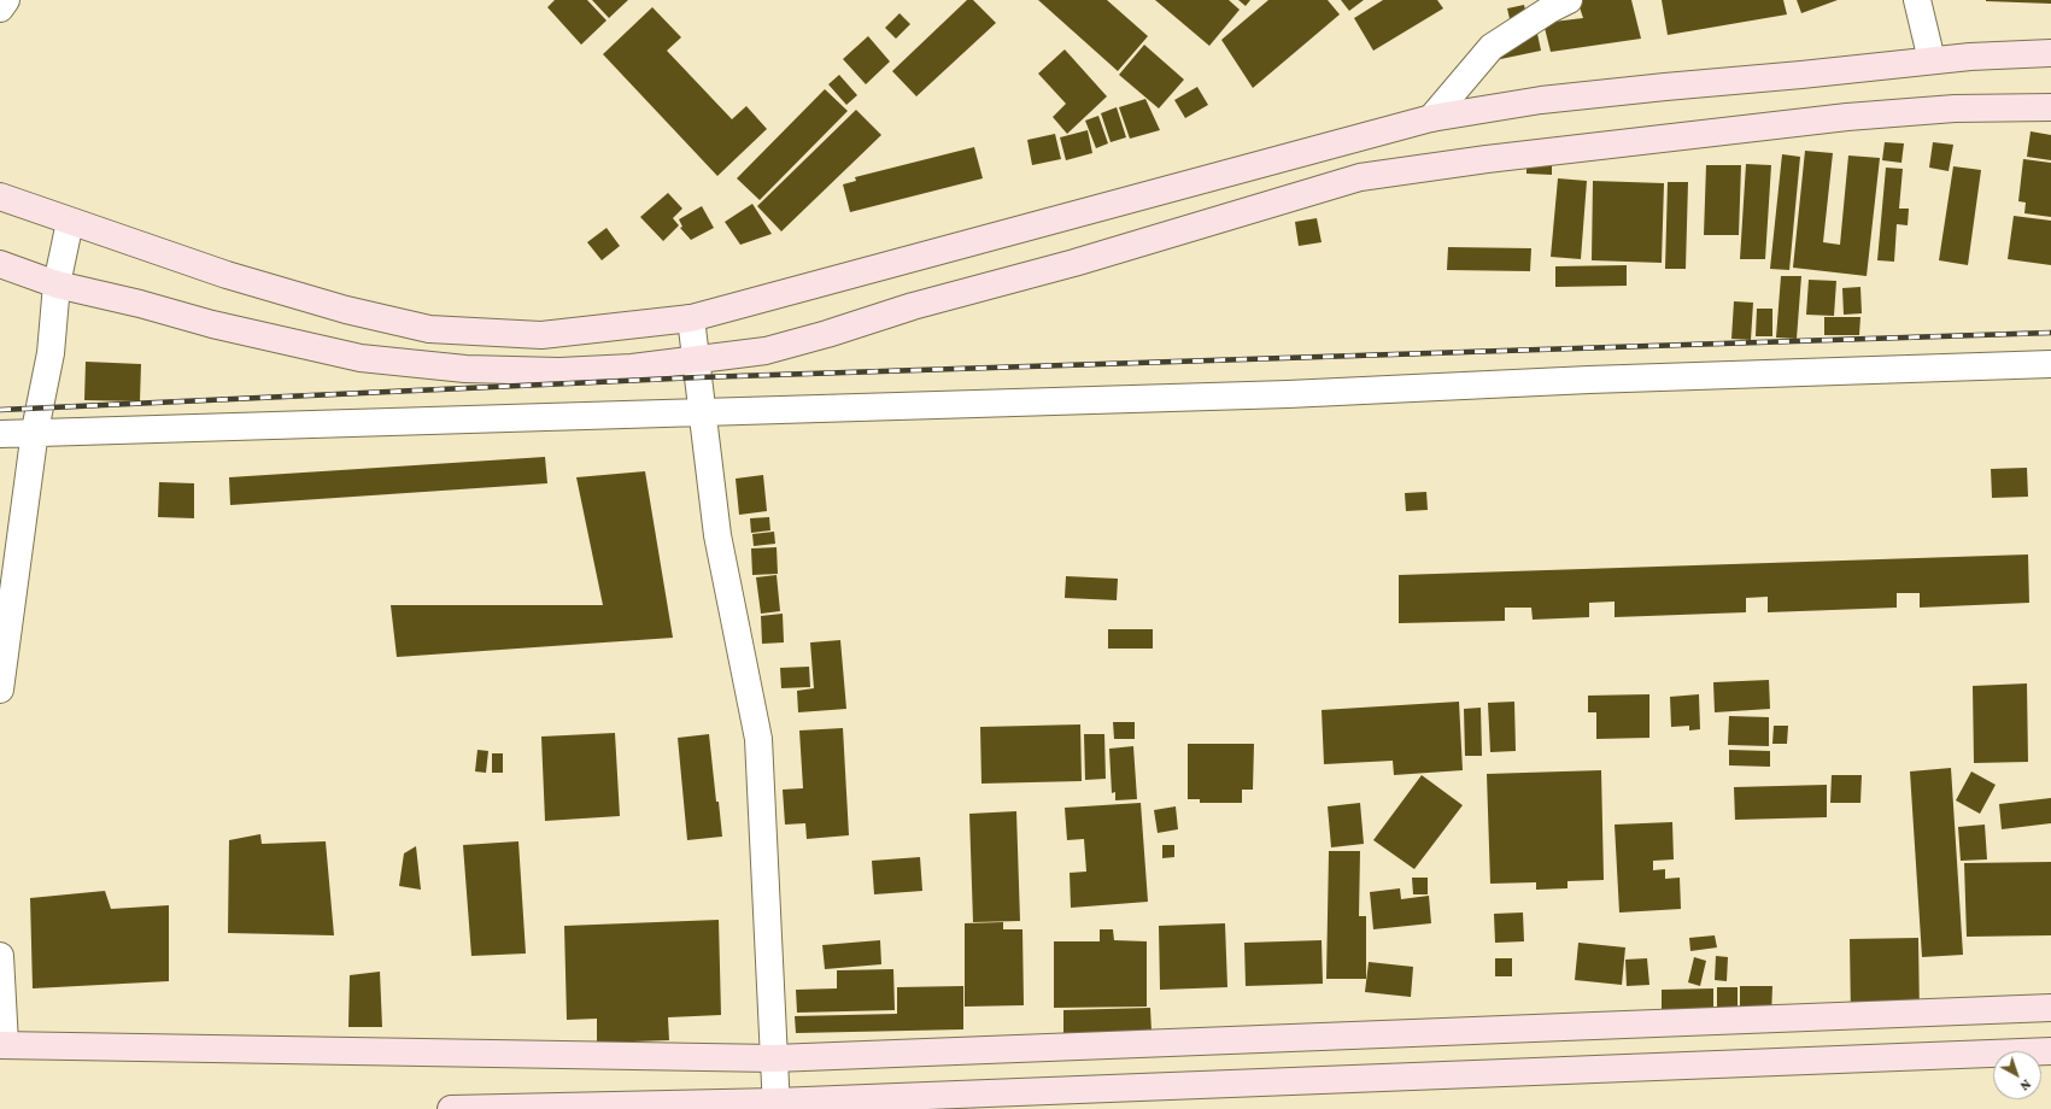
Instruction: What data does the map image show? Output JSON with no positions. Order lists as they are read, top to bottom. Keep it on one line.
{"north":"bottom right"}
